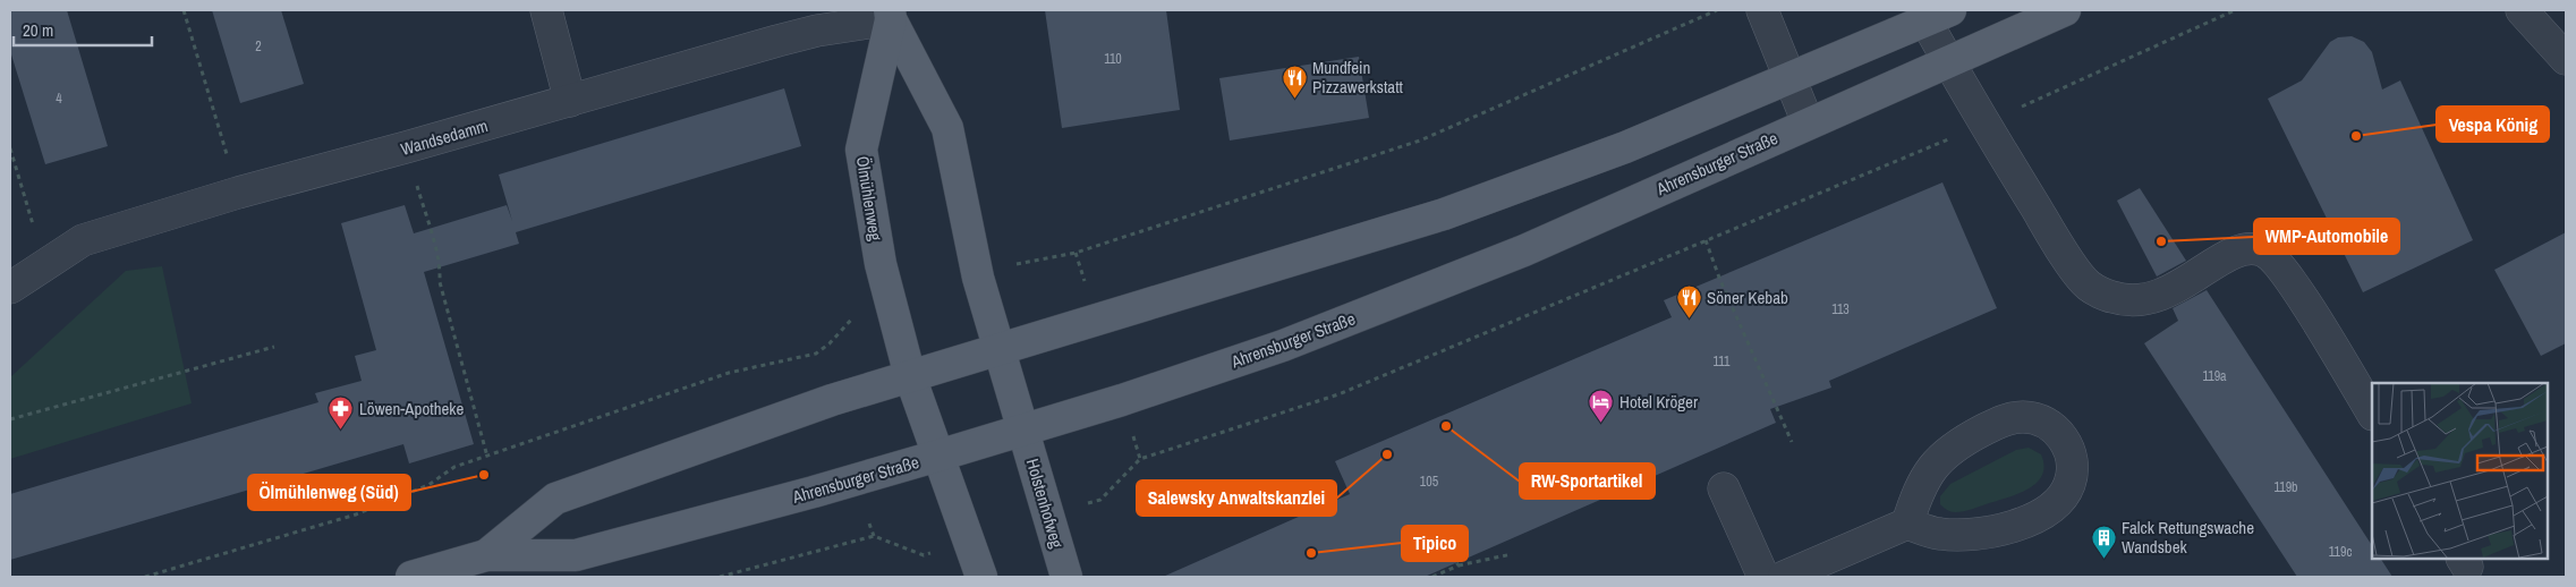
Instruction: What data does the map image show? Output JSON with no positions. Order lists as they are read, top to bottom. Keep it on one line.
{"streets":{"main road":["Ahrensburger Straße","Ölmühlenweg","Holstenhofweg"],"street":["Wandsedamm"]},"crossings":[["Wandsedamm","Ölmühlenweg"],["Ahrensburger Straße","Ölmühlenweg"],["Ahrensburger Straße","Holstenhofweg"]],"places":{"restaurant":["Mundfein Pizzawerkstatt","Söner Kebab"],"other":["Vespa König","WMP-Automobile","RW-Sportartikel","Salewsky Anwaltskanzlei","Ölmühlenweg (Süd)","Tipico"],"hotel":["Hotel Kröger"],"pharmacy":["Löwen-Apotheke"],"building":["Falck Rettungswache Wandsbek"]},"house_numbers":["2","110","4","113","111","119a","105","119b","119c"],"scale_bar":"20 m"}
